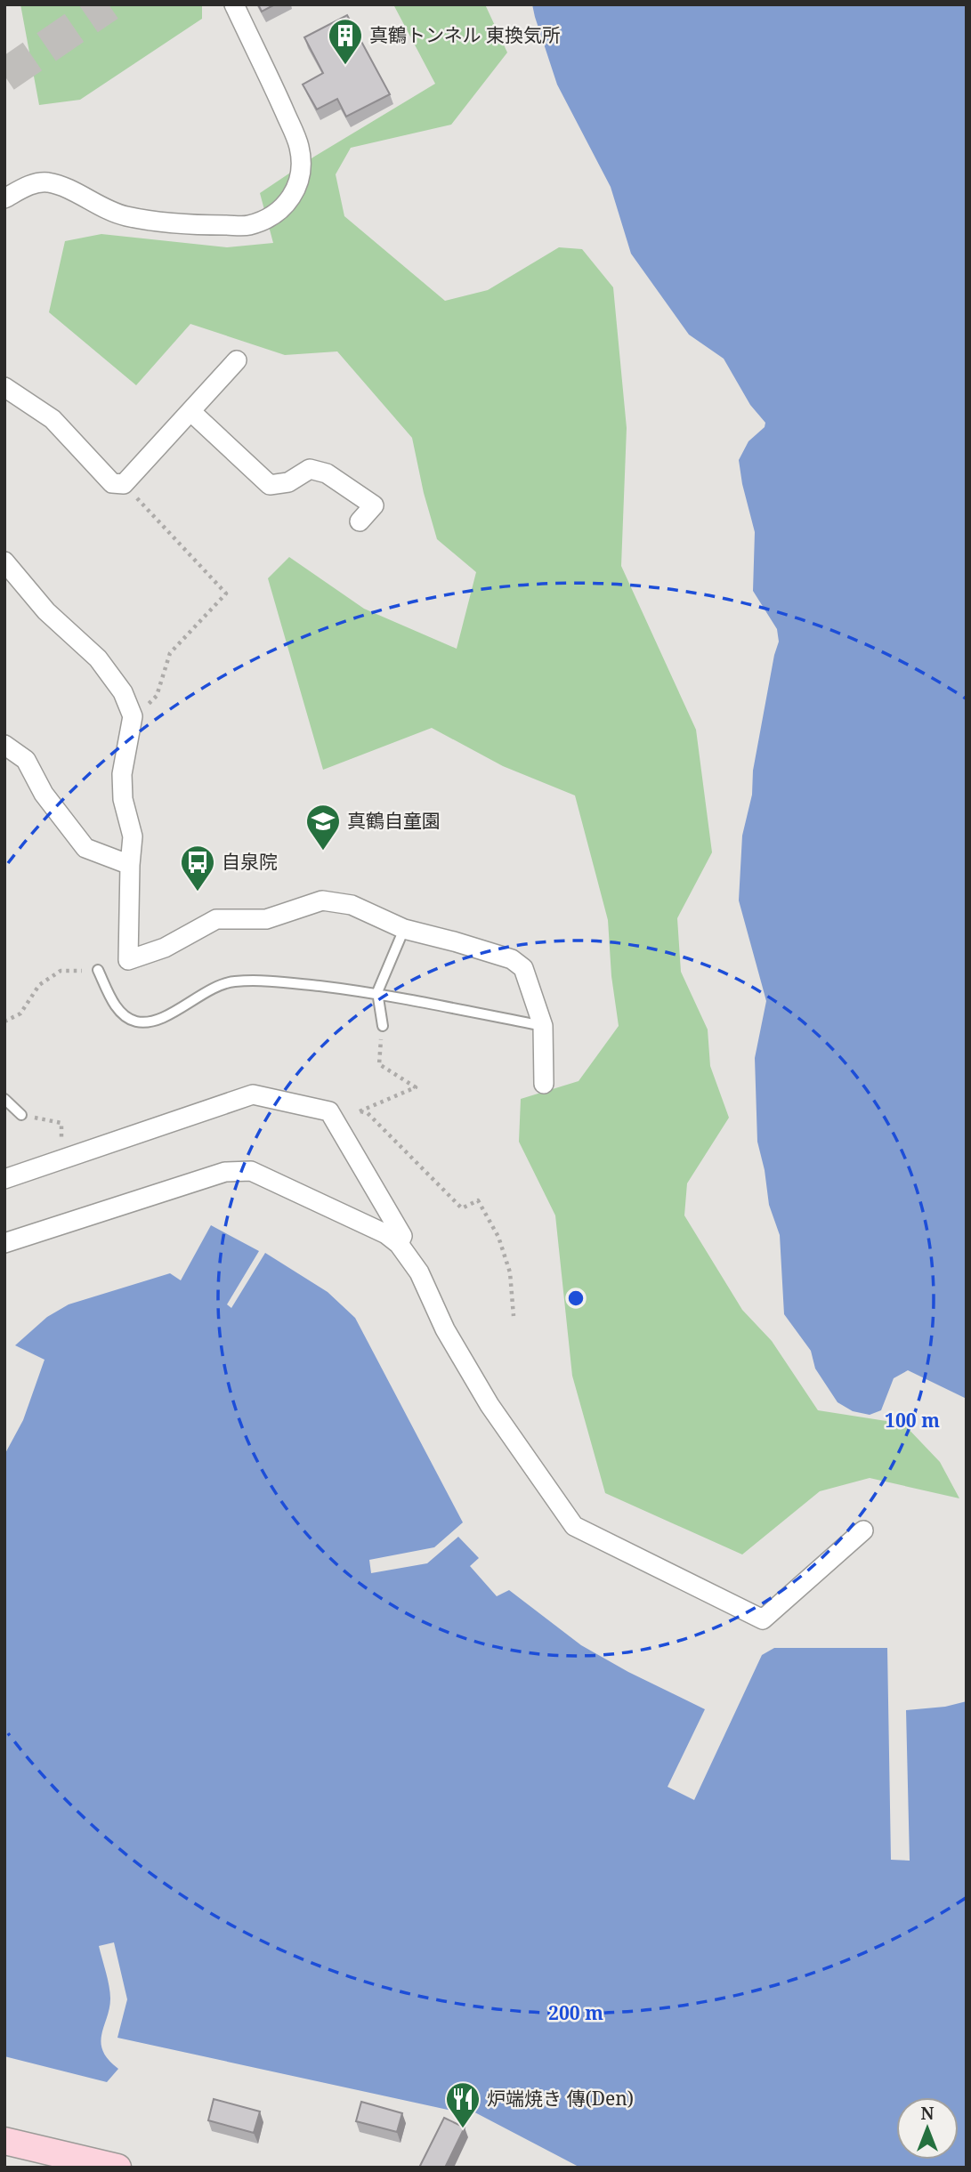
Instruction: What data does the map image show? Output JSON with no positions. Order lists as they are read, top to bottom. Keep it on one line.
{"places":{"building":["真鶴トンネル 東換気所"],"school or university":["真鶴自童園"],"bus stop":["自泉院"],"restaurant":["炉端焼き 傳(Den)"]},"north":"top","rings":["100 m","200 m"]}
